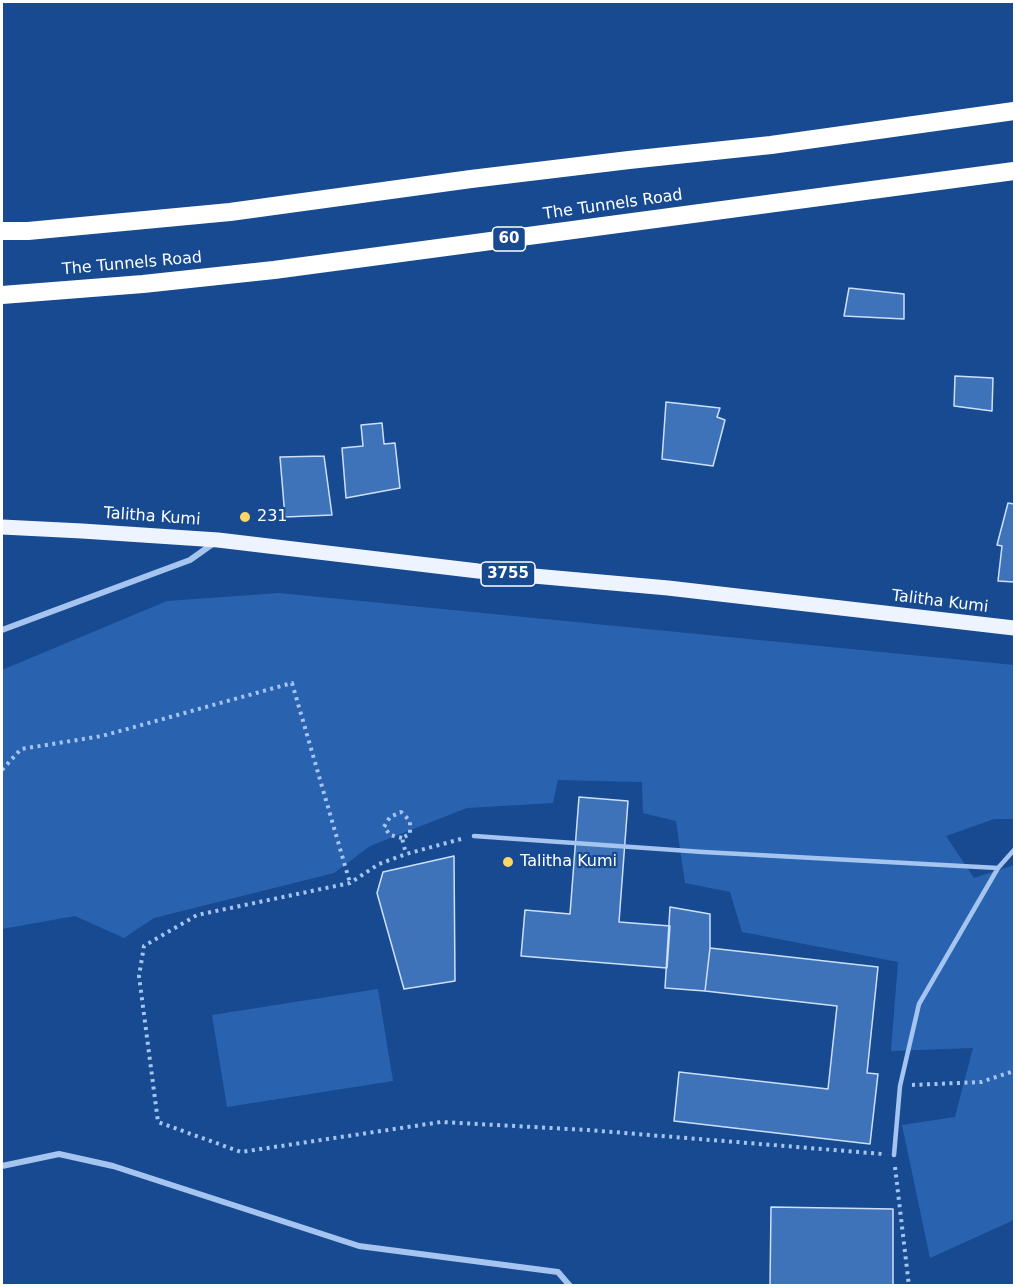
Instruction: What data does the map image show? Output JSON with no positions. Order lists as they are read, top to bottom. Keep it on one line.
{"streets":{"highway":["The Tunnels Road","60"],"main road":["Talitha Kumi","3755"]},"places":["231","Talitha Kumi"]}
